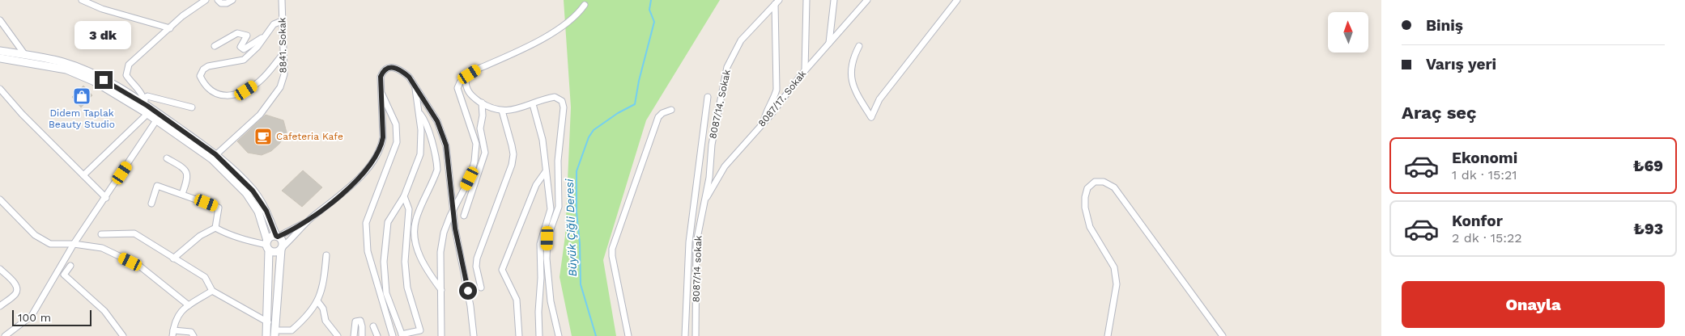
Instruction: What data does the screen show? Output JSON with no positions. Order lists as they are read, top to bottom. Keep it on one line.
{"streets":{"street":["8841. Sokak","8087/17. Sokak","8087/14. Sokak","8087/14 sokak"]},"crossings":[["8087/17. Sokak","8087/14. Sokak"],["8087/17. Sokak","8087/14 sokak"],["8087/14. Sokak","8087/14 sokak"]],"water":["Büyük Çiğli Deresi"],"places":{"shop":["Didem Taplak Beauty Studio"],"cafe":["Cafeteria Kafe"]},"scale_bar":"100 m","north":"top","page":{"banner":["Biniş","Varış yeri"],"bubble":"3 dk","heading":"Araç seç","list":[{"name":"Ekonomi","note":"1 dk · 15:21","value":"₺69"},{"name":"Konfor","note":"2 dk · 15:22","value":"₺93"}],"buttons":"Onayla","scale":"100 m"}}
